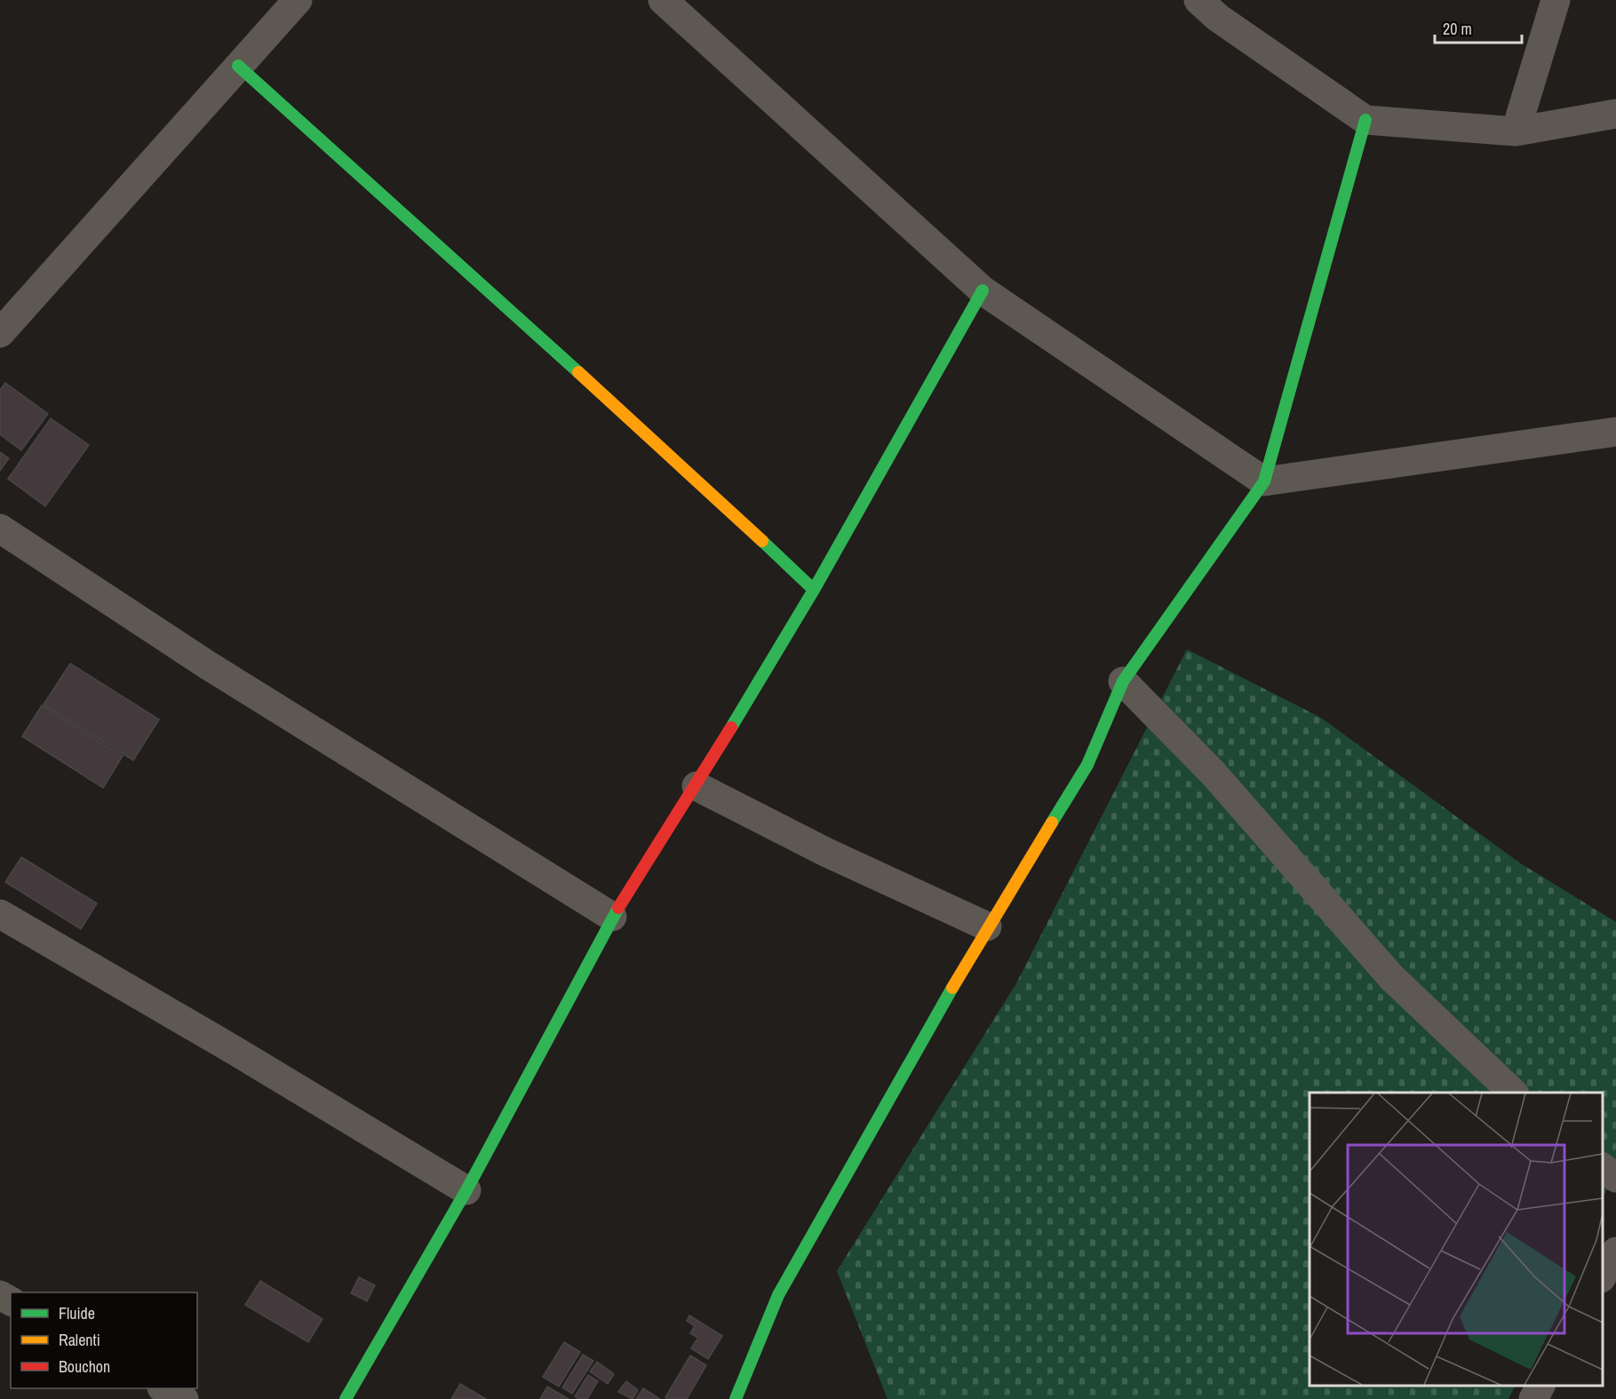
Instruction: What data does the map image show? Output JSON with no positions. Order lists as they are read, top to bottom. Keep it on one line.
{"legend":["Fluide","Ralenti","Bouchon"],"scale_bar":"20 m"}
